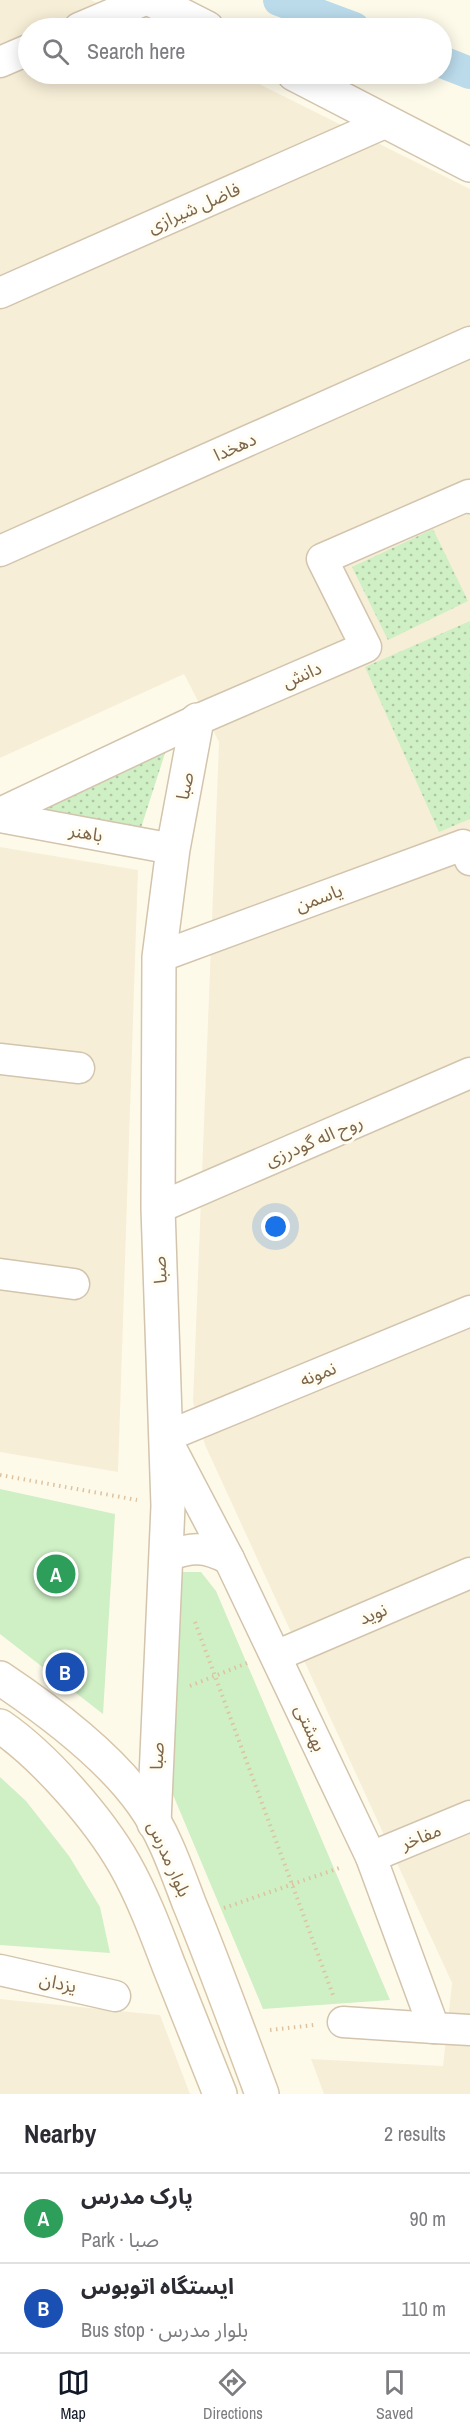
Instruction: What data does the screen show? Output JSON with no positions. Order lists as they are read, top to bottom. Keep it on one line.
{"streets":{"street":["فاضل شیرازی","دهخدا","دانش","صبا","باهنر","یاسمن","روح اله گودرزی","نمونه","نوید","بهشتی","مفاخر","بلوار مدرس","یزدان"]},"crossings":[["دانش","صبا"],["صبا","باهنر"],["صبا","یاسمن"],["صبا","روح اله گودرزی"],["صبا","نمونه"],["صبا","بهشتی"],["صبا","بلوار مدرس"],["نمونه","بهشتی"],["نوید","بهشتی"],["بهشتی","مفاخر"]],"page":{"search":"Search here","pins":["A","B"],"heading":["Nearby","2 results"],"list":[{"mark":"A","name":"پارک مدرس","note":"Park · صبا","value":"90 m"},{"mark":"B","name":"ایستگاه اتوبوس","note":"Bus stop · بلوار مدرس","value":"110 m"}],"nav":["Map","Directions","Saved"]}}
